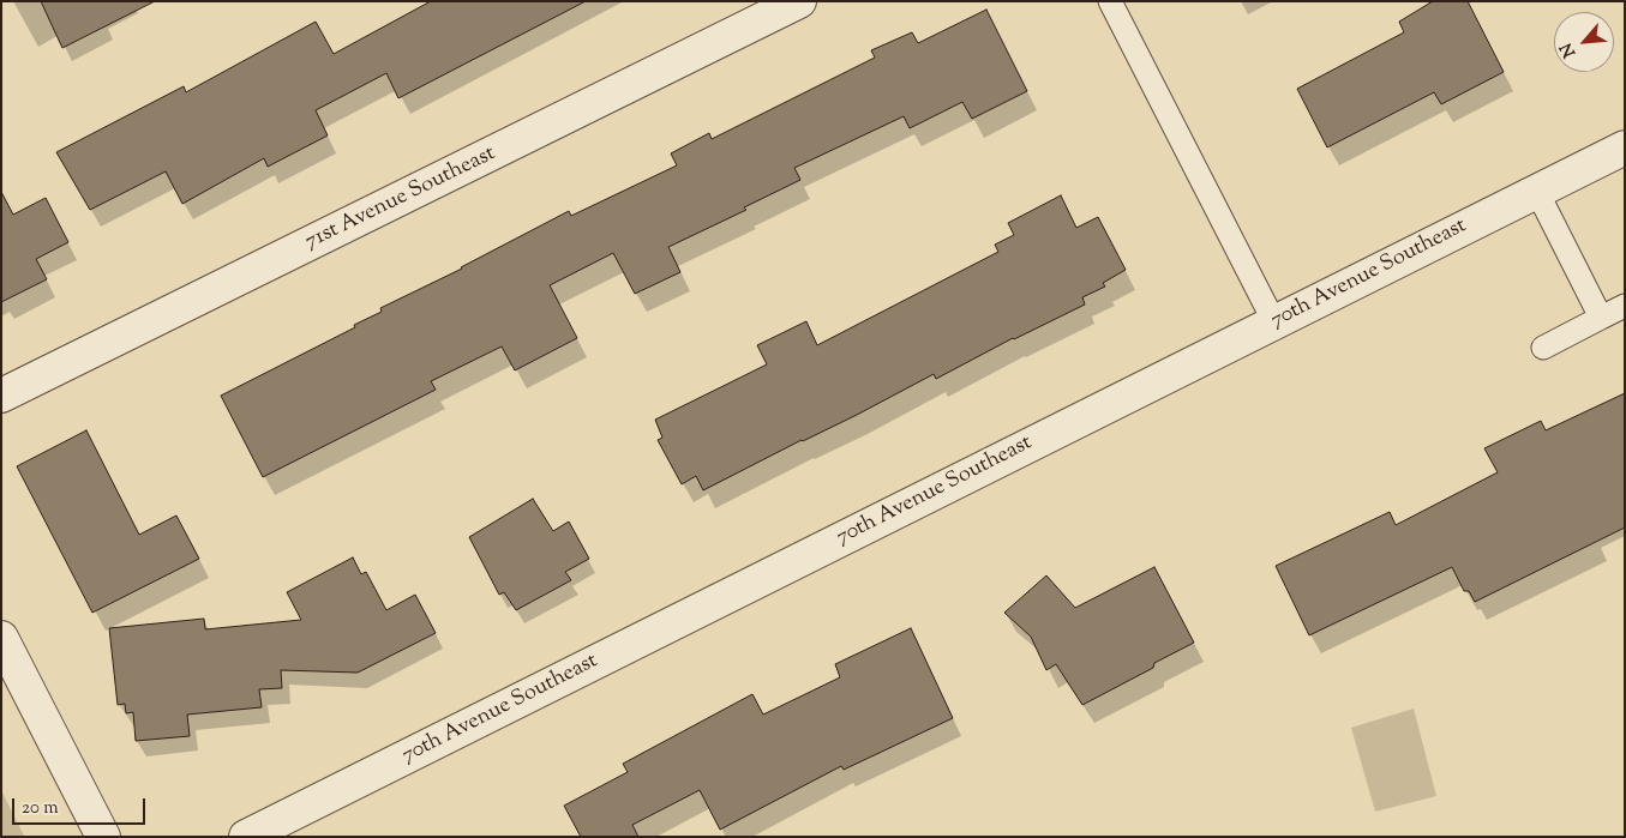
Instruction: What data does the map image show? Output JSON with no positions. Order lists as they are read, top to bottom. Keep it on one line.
{"streets":{"street":["71st Avenue Southeast","70th Avenue Southeast"]},"scale_bar":"20 m","north":"bottom left"}
